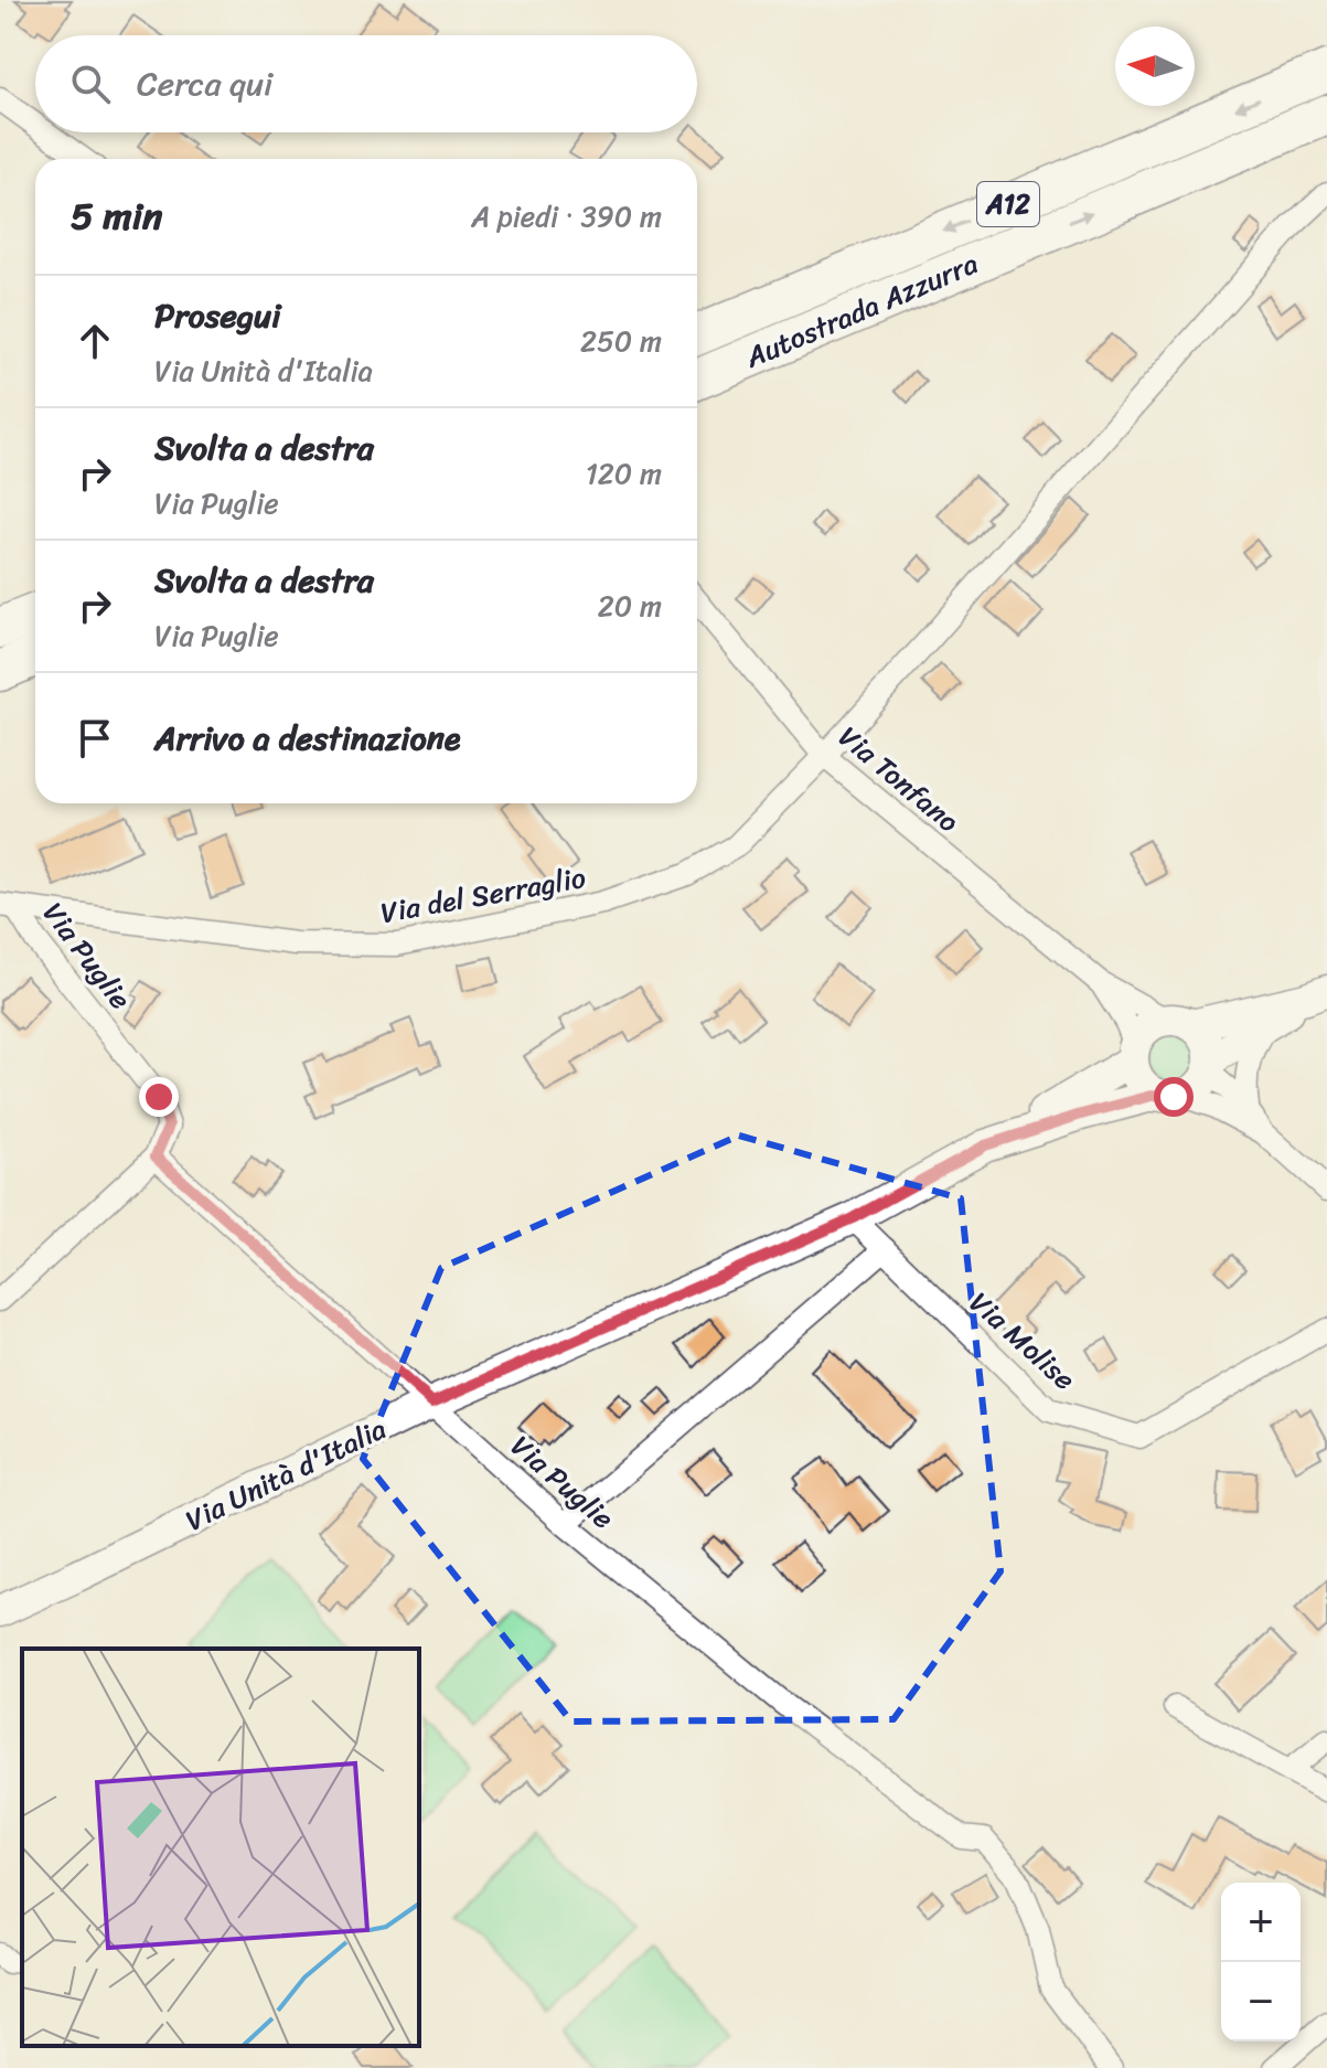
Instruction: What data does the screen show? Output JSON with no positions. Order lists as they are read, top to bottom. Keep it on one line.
{"streets":{"highway":["A12","Autostrada Azzurra"],"main road":["Via Unità d'Italia"],"street":["Via Tonfano","Via del Serraglio","Via Puglie","Via Molise"]},"crossings":[["Via Tonfano","Via del Serraglio"],["Via del Serraglio","Via Puglie"],["Via Puglie","Via Unità d'Italia"],["Via Molise","Via Unità d'Italia"]],"north":"left","page":{"search":"Cerca qui","heading":["5 min","A piedi · 390 m"],"list":[["Prosegui","Via Unità d'Italia","250 m"],["Svolta a destra","Via Puglie","120 m"],["Svolta a destra","Via Puglie","20 m"],"Arrivo a destinazione"],"map_buttons":["+","−"]}}
